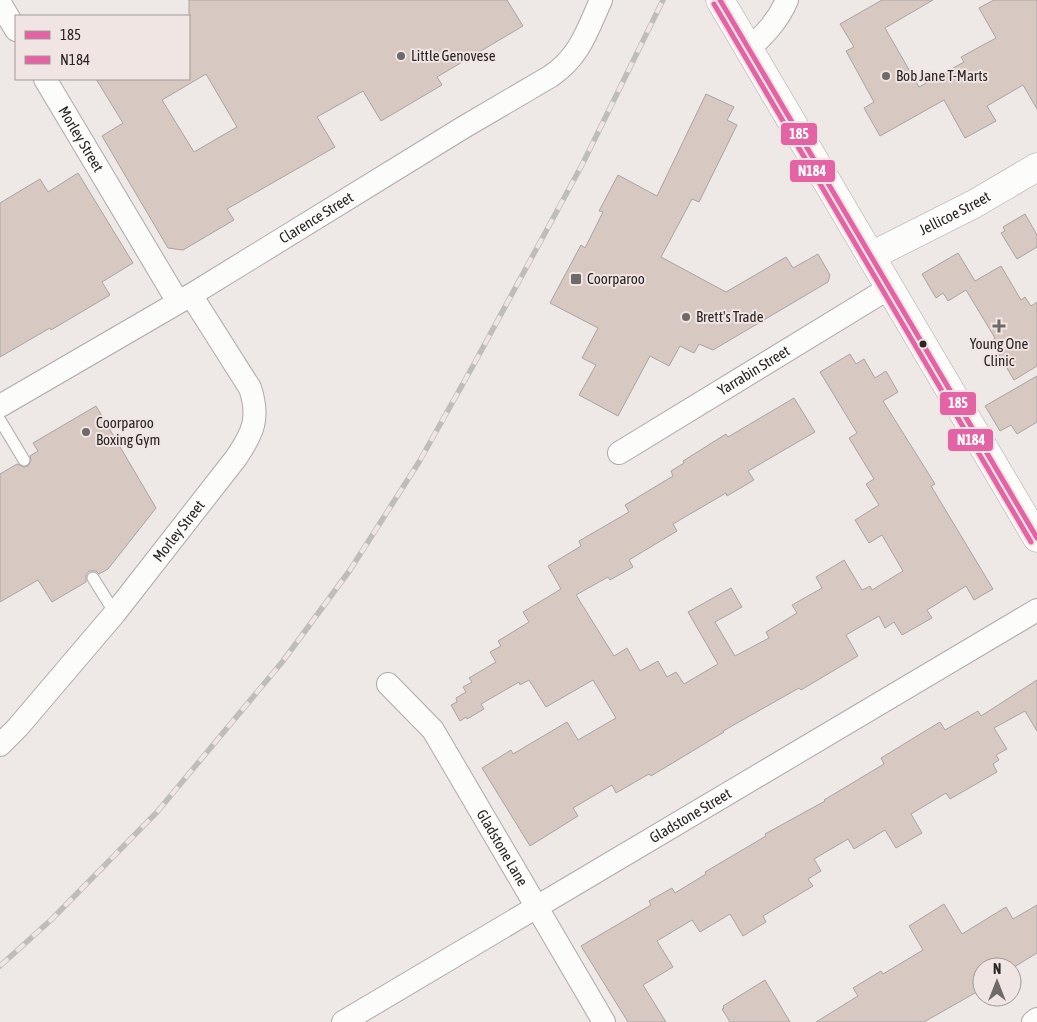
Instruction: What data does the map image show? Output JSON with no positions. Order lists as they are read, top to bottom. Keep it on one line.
{"streets":{"main road":["Jellicoe Street"],"street":["Morley Street","Clarence Street","Yarrabin Street","Gladstone Street","Gladstone Lane"]},"crossings":[["Morley Street","Clarence Street"],["Gladstone Street","Gladstone Lane"]],"places":{"other":["Little Genovese","Bob Jane T-Marts","Brett's Trade","Coorparoo Boxing Gym"],"transit":["Coorparoo"],"health":["Young One Clinic"]},"lines":["transit line 185","transit line N184"],"legend":["185","N184"],"north":"top"}
